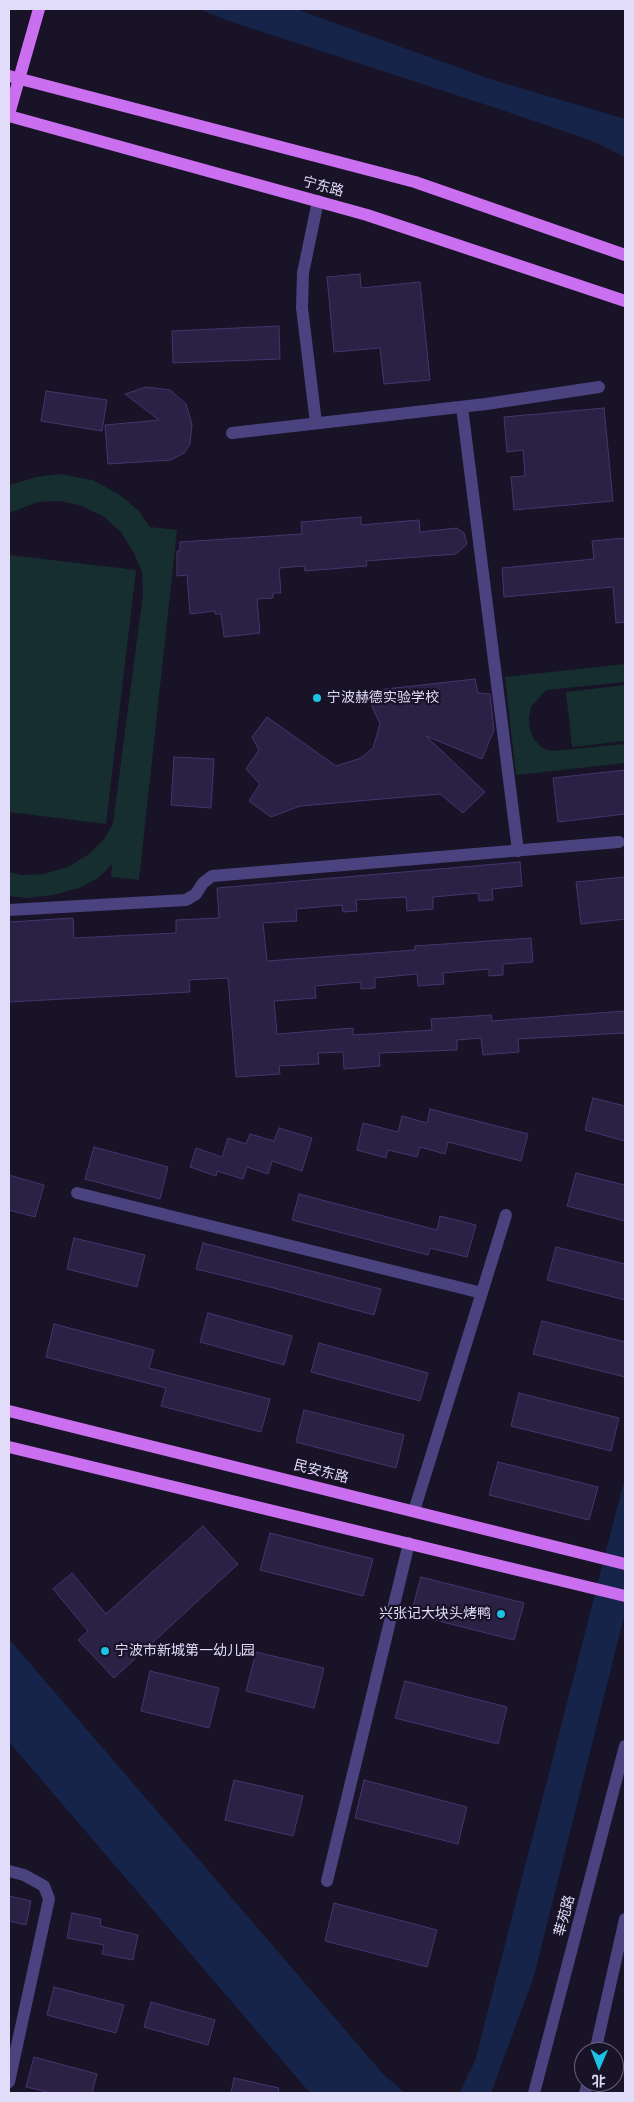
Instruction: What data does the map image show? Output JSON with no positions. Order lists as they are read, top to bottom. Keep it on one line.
{"streets":{"main road":["宁东路","民安东路"],"street":["莘苑路"]},"places":["宁波赫德实验学校","兴张记大块头烤鸭","宁波市新城第一幼儿园"],"north":"bottom"}
